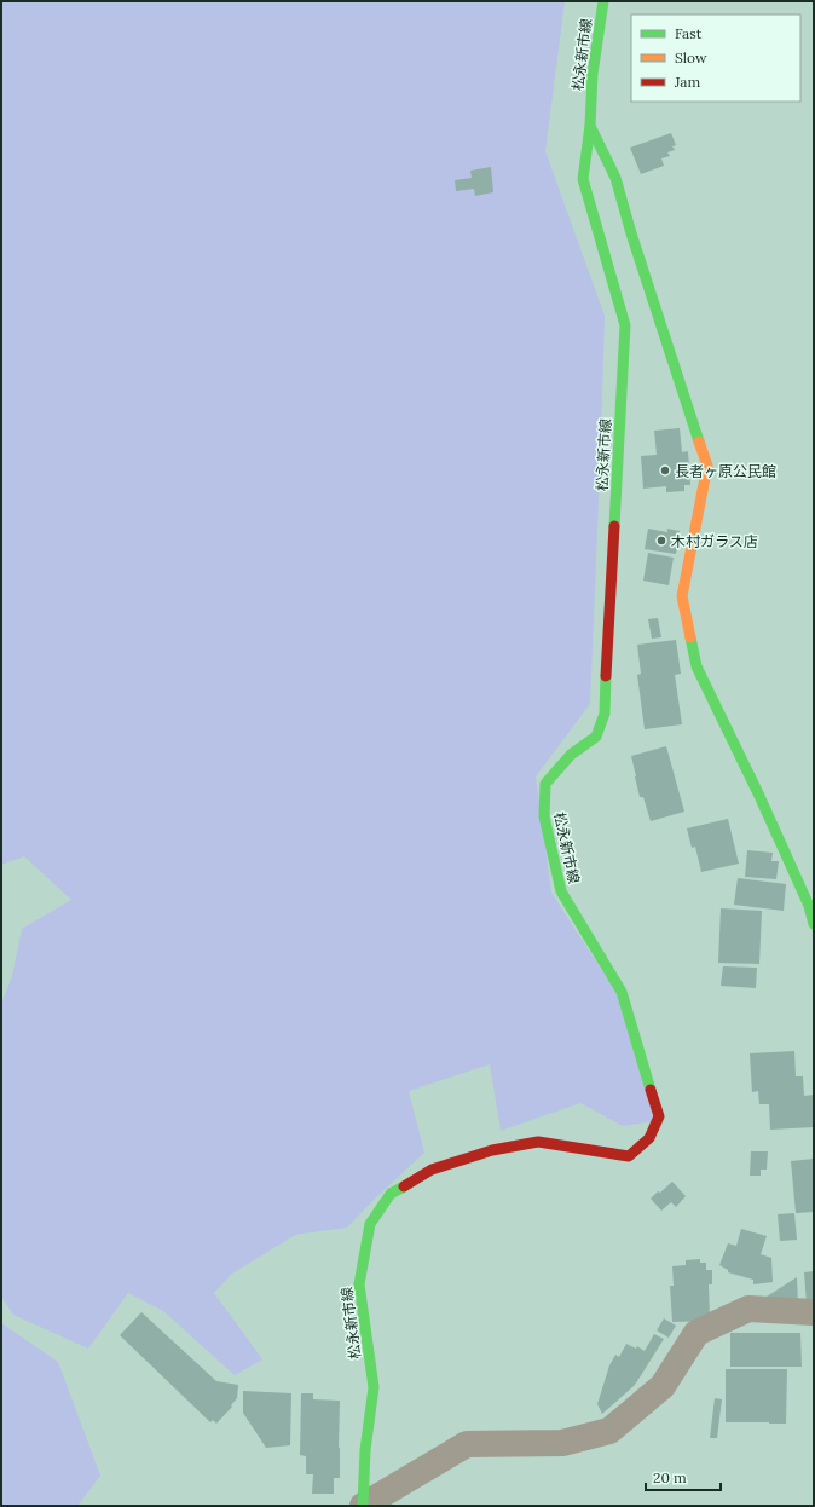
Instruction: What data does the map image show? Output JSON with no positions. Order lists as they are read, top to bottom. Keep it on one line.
{"streets":{"main road":["松永新市線"]},"places":["長者ヶ原公民館","木村ガラス店"],"legend":["Fast","Slow","Jam"],"scale_bar":"20 m"}
